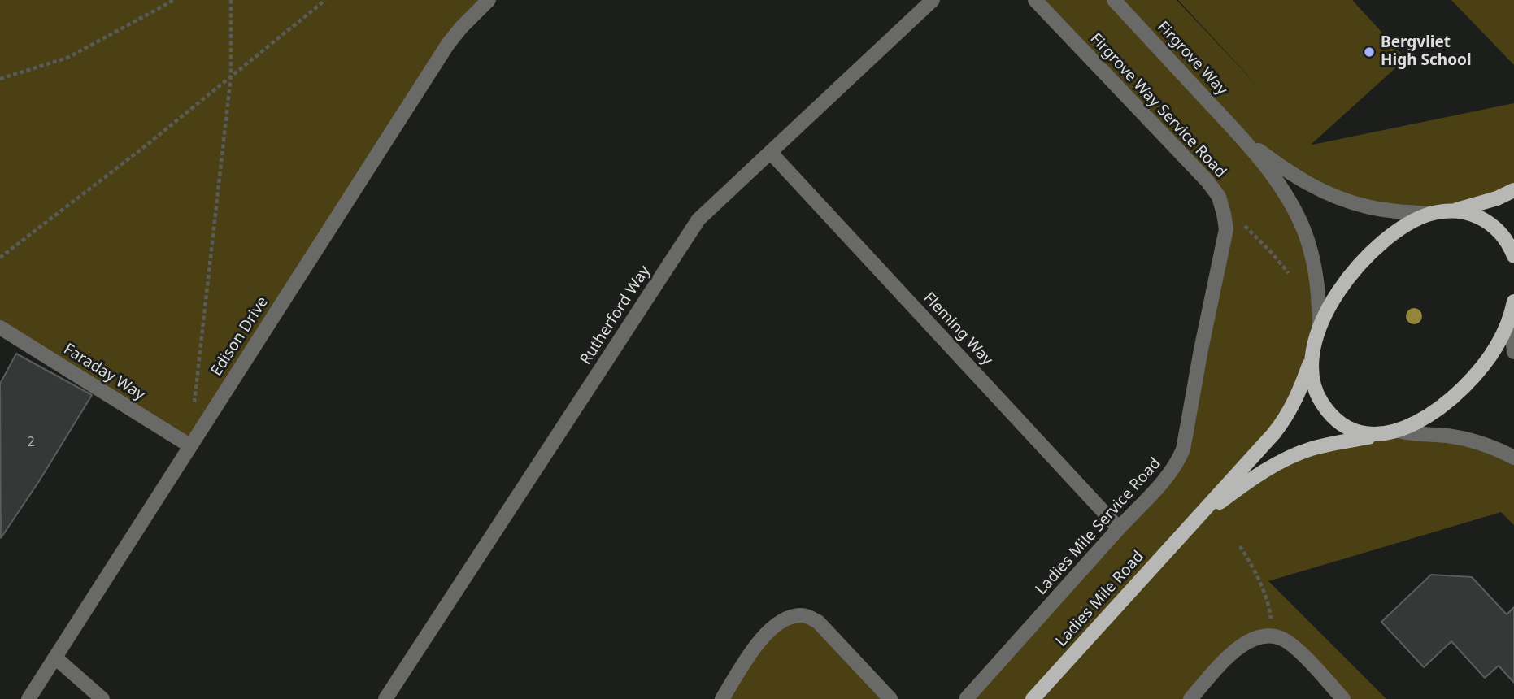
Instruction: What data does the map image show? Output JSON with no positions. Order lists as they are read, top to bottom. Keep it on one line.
{"streets":{"main road":["Ladies Mile Road"],"street":["Firgrove Way","Firgrove Way Service Road","Rutherford Way","Fleming Way","Edison Drive","Faraday Way","Ladies Mile Service Road"]},"crossings":[["Firgrove Way Service Road","Ladies Mile Service Road"],["Rutherford Way","Fleming Way"],["Fleming Way","Ladies Mile Service Road"],["Edison Drive","Faraday Way"]],"places":["Bergvliet High School"],"house_numbers":["2"]}
